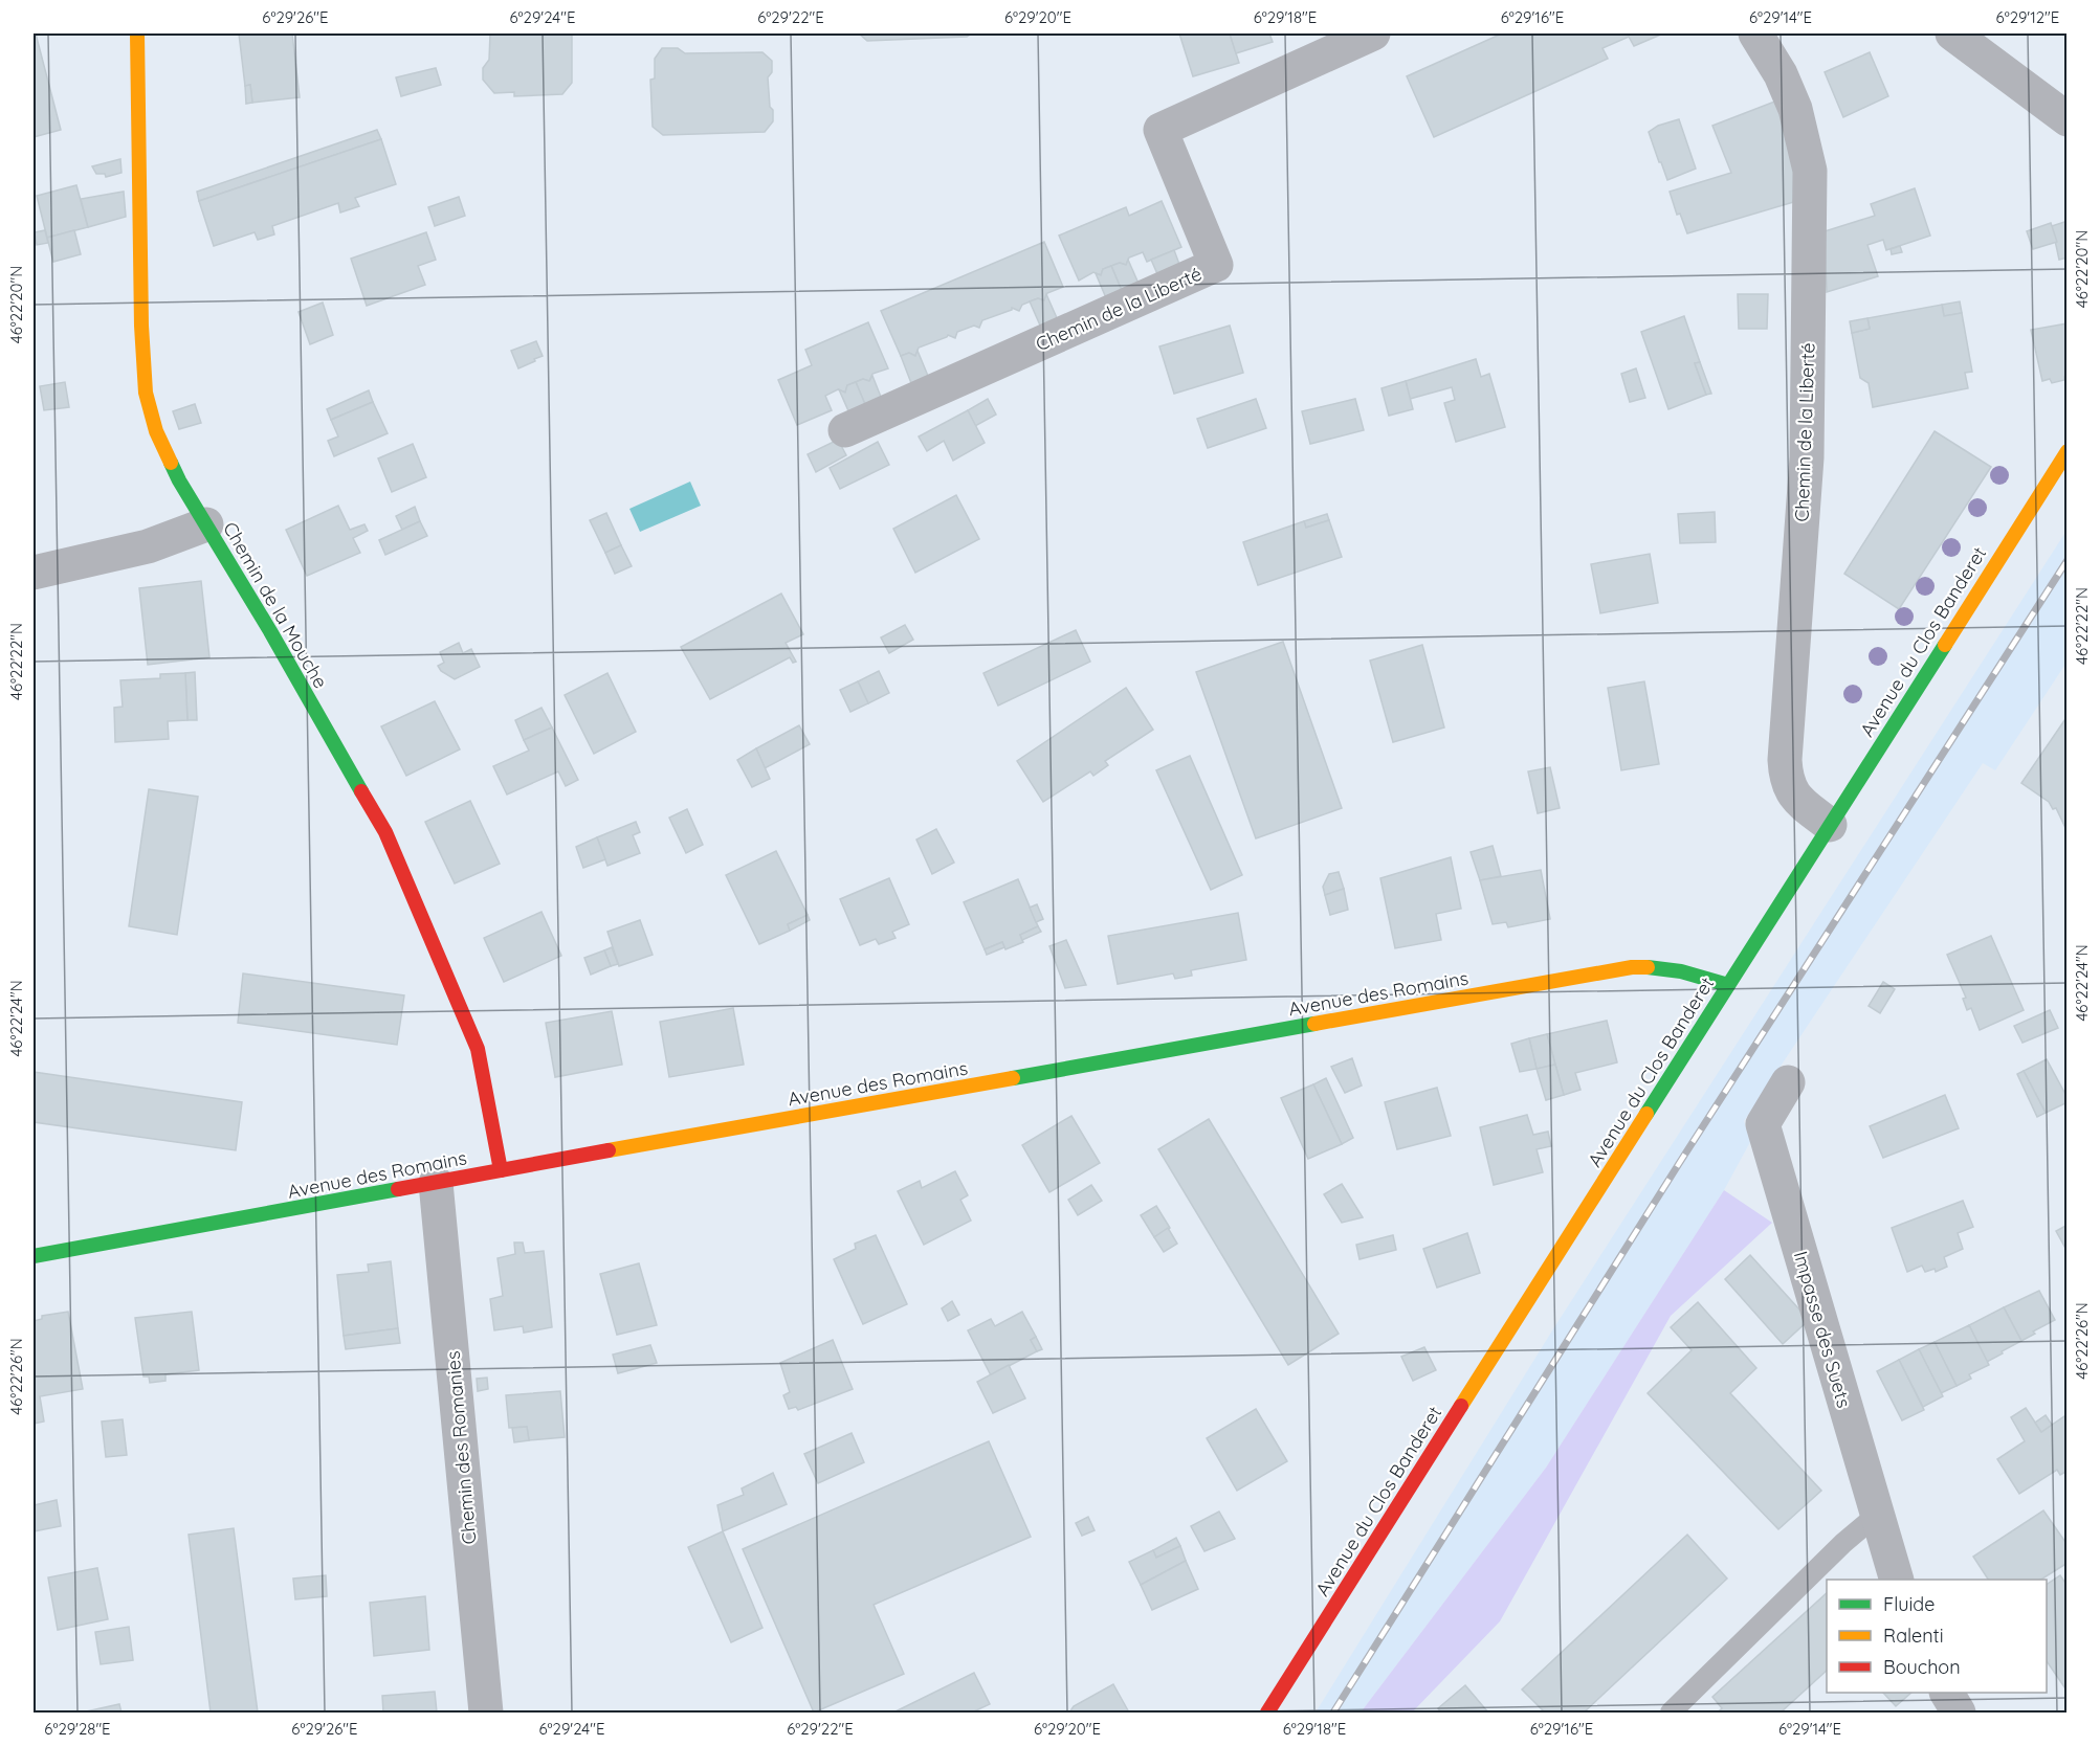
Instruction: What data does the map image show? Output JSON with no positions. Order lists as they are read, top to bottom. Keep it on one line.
{"streets":{"street":["Chemin de la Liberté","Chemin de la Mouche","Avenue du Clos Banderet","Avenue des Romains","Impasse des Suets","Chemin des Romanies"]},"crossings":[["Chemin de la Liberté","Avenue du Clos Banderet"],["Chemin de la Mouche","Avenue des Romains"],["Avenue du Clos Banderet","Avenue des Romains"],["Avenue des Romains","Chemin des Romanies"]],"legend":["Fluide","Ralenti","Bouchon"],"coordinates":["6°29'26\"E","6°29'24\"E","6°29'22\"E","6°29'20\"E","6°29'18\"E","6°29'16\"E","6°29'14\"E","6°29'12\"E","46°22'20\"N","46°22'22\"N","46°22'24\"N","46°22'26\"N","6°29'28\"E"]}
